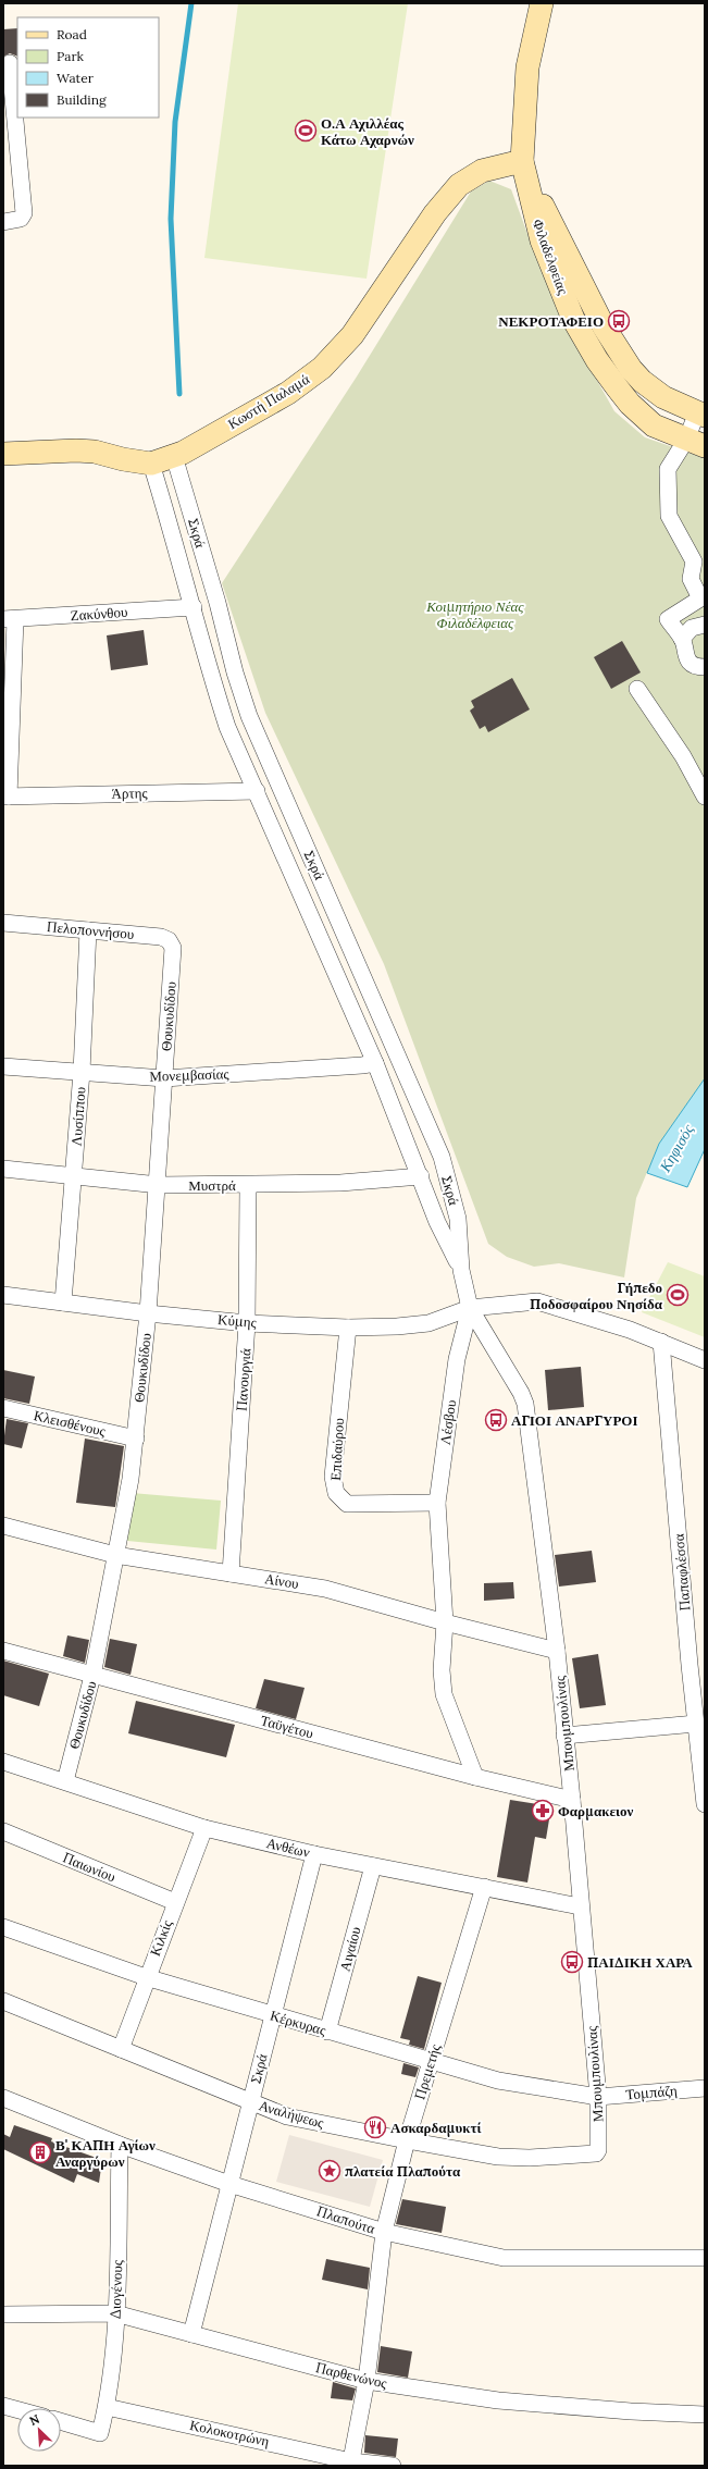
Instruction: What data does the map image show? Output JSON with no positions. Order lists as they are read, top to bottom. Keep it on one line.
{"streets":{"main road":["Φιλαδελφείας","Κωστή Παλαμά"],"street":["Σκρά","Ζακύνθου","Άρτης","Πελοποννήσου","Θουκυδίδου","Μονεμβασίας","Λυσίππου","Μυστρά","Κύμης","Πανουργιά","Λέσβου","Κλεισθένους","Επιδαύρου","Παπαφλέσσα","Αίνου","Μπουμπουλίνας","Ταϋγέτου","Ανθέων","Παιωνίου","Κιλκίς","Αιγαίου","Κέρκυρας","Πρεμετής","Τομπάζη","Αναλήψεως","Πλαπούτα","Διογένους","Παρθενώνος","Κολοκοτρώνη"]},"crossings":[["Φιλαδελφείας","Κωστή Παλαμά"],["Κωστή Παλαμά","Σκρά"],["Σκρά","Ζακύνθου"],["Σκρά","Άρτης"],["Σκρά","Μονεμβασίας"],["Σκρά","Μυστρά"],["Σκρά","Κύμης"],["Σκρά","Λέσβου"],["Σκρά","Μπουμπουλίνας"],["Σκρά","Ανθέων"],["Σκρά","Κέρκυρας"],["Σκρά","Αναλήψεως"],["Σκρά","Πλαπούτα"],["Σκρά","Παρθενώνος"],["Πελοποννήσου","Θουκυδίδου"],["Πελοποννήσου","Λυσίππου"],["Θουκυδίδου","Μονεμβασίας"],["Θουκυδίδου","Μυστρά"],["Θουκυδίδου","Κύμης"],["Θουκυδίδου","Κλεισθένους"],["Θουκυδίδου","Αίνου"],["Θουκυδίδου","Ταϋγέτου"],["Θουκυδίδου","Ανθέων"],["Μονεμβασίας","Λυσίππου"],["Λυσίππου","Μυστρά"],["Λυσίππου","Κύμης"],["Μυστρά","Πανουργιά"],["Κύμης","Πανουργιά"],["Κύμης","Λέσβου"],["Κύμης","Επιδαύρου"],["Κύμης","Μπουμπουλίνας"],["Πανουργιά","Αίνου"],["Λέσβου","Επιδαύρου"],["Λέσβου","Αίνου"],["Λέσβου","Μπουμπουλίνας"],["Λέσβου","Ταϋγέτου"],["Αίνου","Μπουμπουλίνας"],["Μπουμπουλίνας","Ταϋγέτου"],["Μπουμπουλίνας","Ανθέων"],["Μπουμπουλίνας","Κέρκυρας"],["Μπουμπουλίνας","Τομπάζη"],["Μπουμπουλίνας","Αναλήψεως"],["Ανθέων","Κιλκίς"],["Ανθέων","Αιγαίου"],["Ανθέων","Πρεμετής"],["Παιωνίου","Κιλκίς"],["Κιλκίς","Κέρκυρας"],["Κιλκίς","Αναλήψεως"],["Αιγαίου","Κέρκυρας"],["Κέρκυρας","Πρεμετής"],["Κέρκυρας","Τομπάζη"],["Πρεμετής","Αναλήψεως"],["Πρεμετής","Πλαπούτα"],["Πρεμετής","Παρθενώνος"],["Πρεμετής","Κολοκοτρώνη"],["Πλαπούτα","Διογένους"],["Διογένους","Παρθενώνος"],["Διογένους","Κολοκοτρώνη"]],"water":["Κηφισός"],"parks":["Κοιμητήριο Νέας Φιλαδέλφειας"],"places":{"sports":["Ο.Α Αχιλλέας Κάτω Αχαρνών","Γήπεδο Ποδοσφαίρου Νησίδα"],"bus stop":["ΝΕΚΡΟΤΑΦΕΙΟ","ΑΓΙΟΙ ΑΝΑΡΓΥΡΟΙ","ΠΑΙΔΙΚΗ ΧΑΡΑ"],"pharmacy":["Φαρμακειον"],"restaurant":["Ασκαρδαμυκτί"],"building":["Β' ΚΑΠΗ Αγίων Αναργύρων"],"place":["πλατεία Πλαπούτα"]},"legend":["Road","Park","Water","Building"],"north":"top left"}
